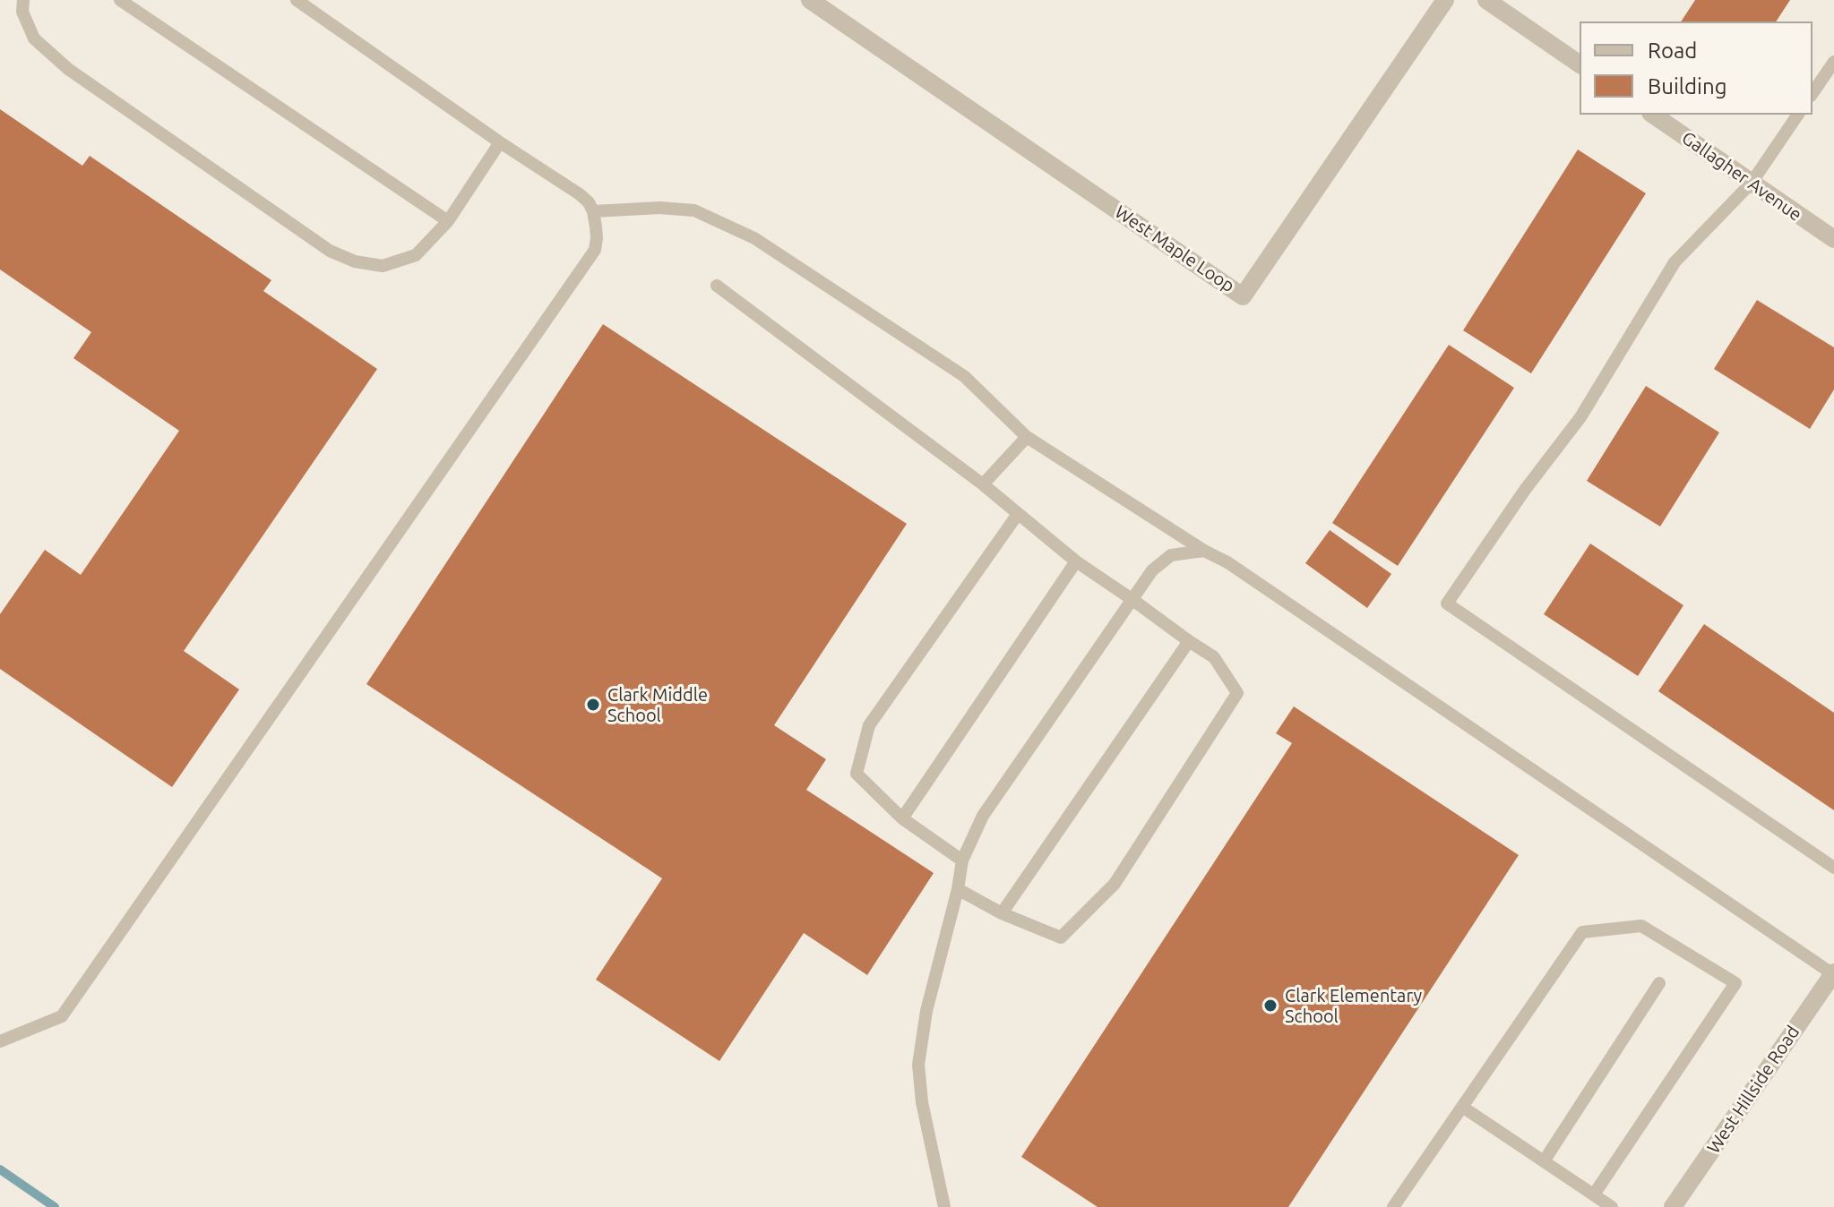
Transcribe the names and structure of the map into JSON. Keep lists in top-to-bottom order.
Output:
{
  "streets": {
    "street": ["Gallagher Avenue", "West Maple Loop", "West Hillside Road"]
  },
  "places": ["Clark Middle School", "Clark Elementary School"],
  "legend": ["Road", "Building"]
}
